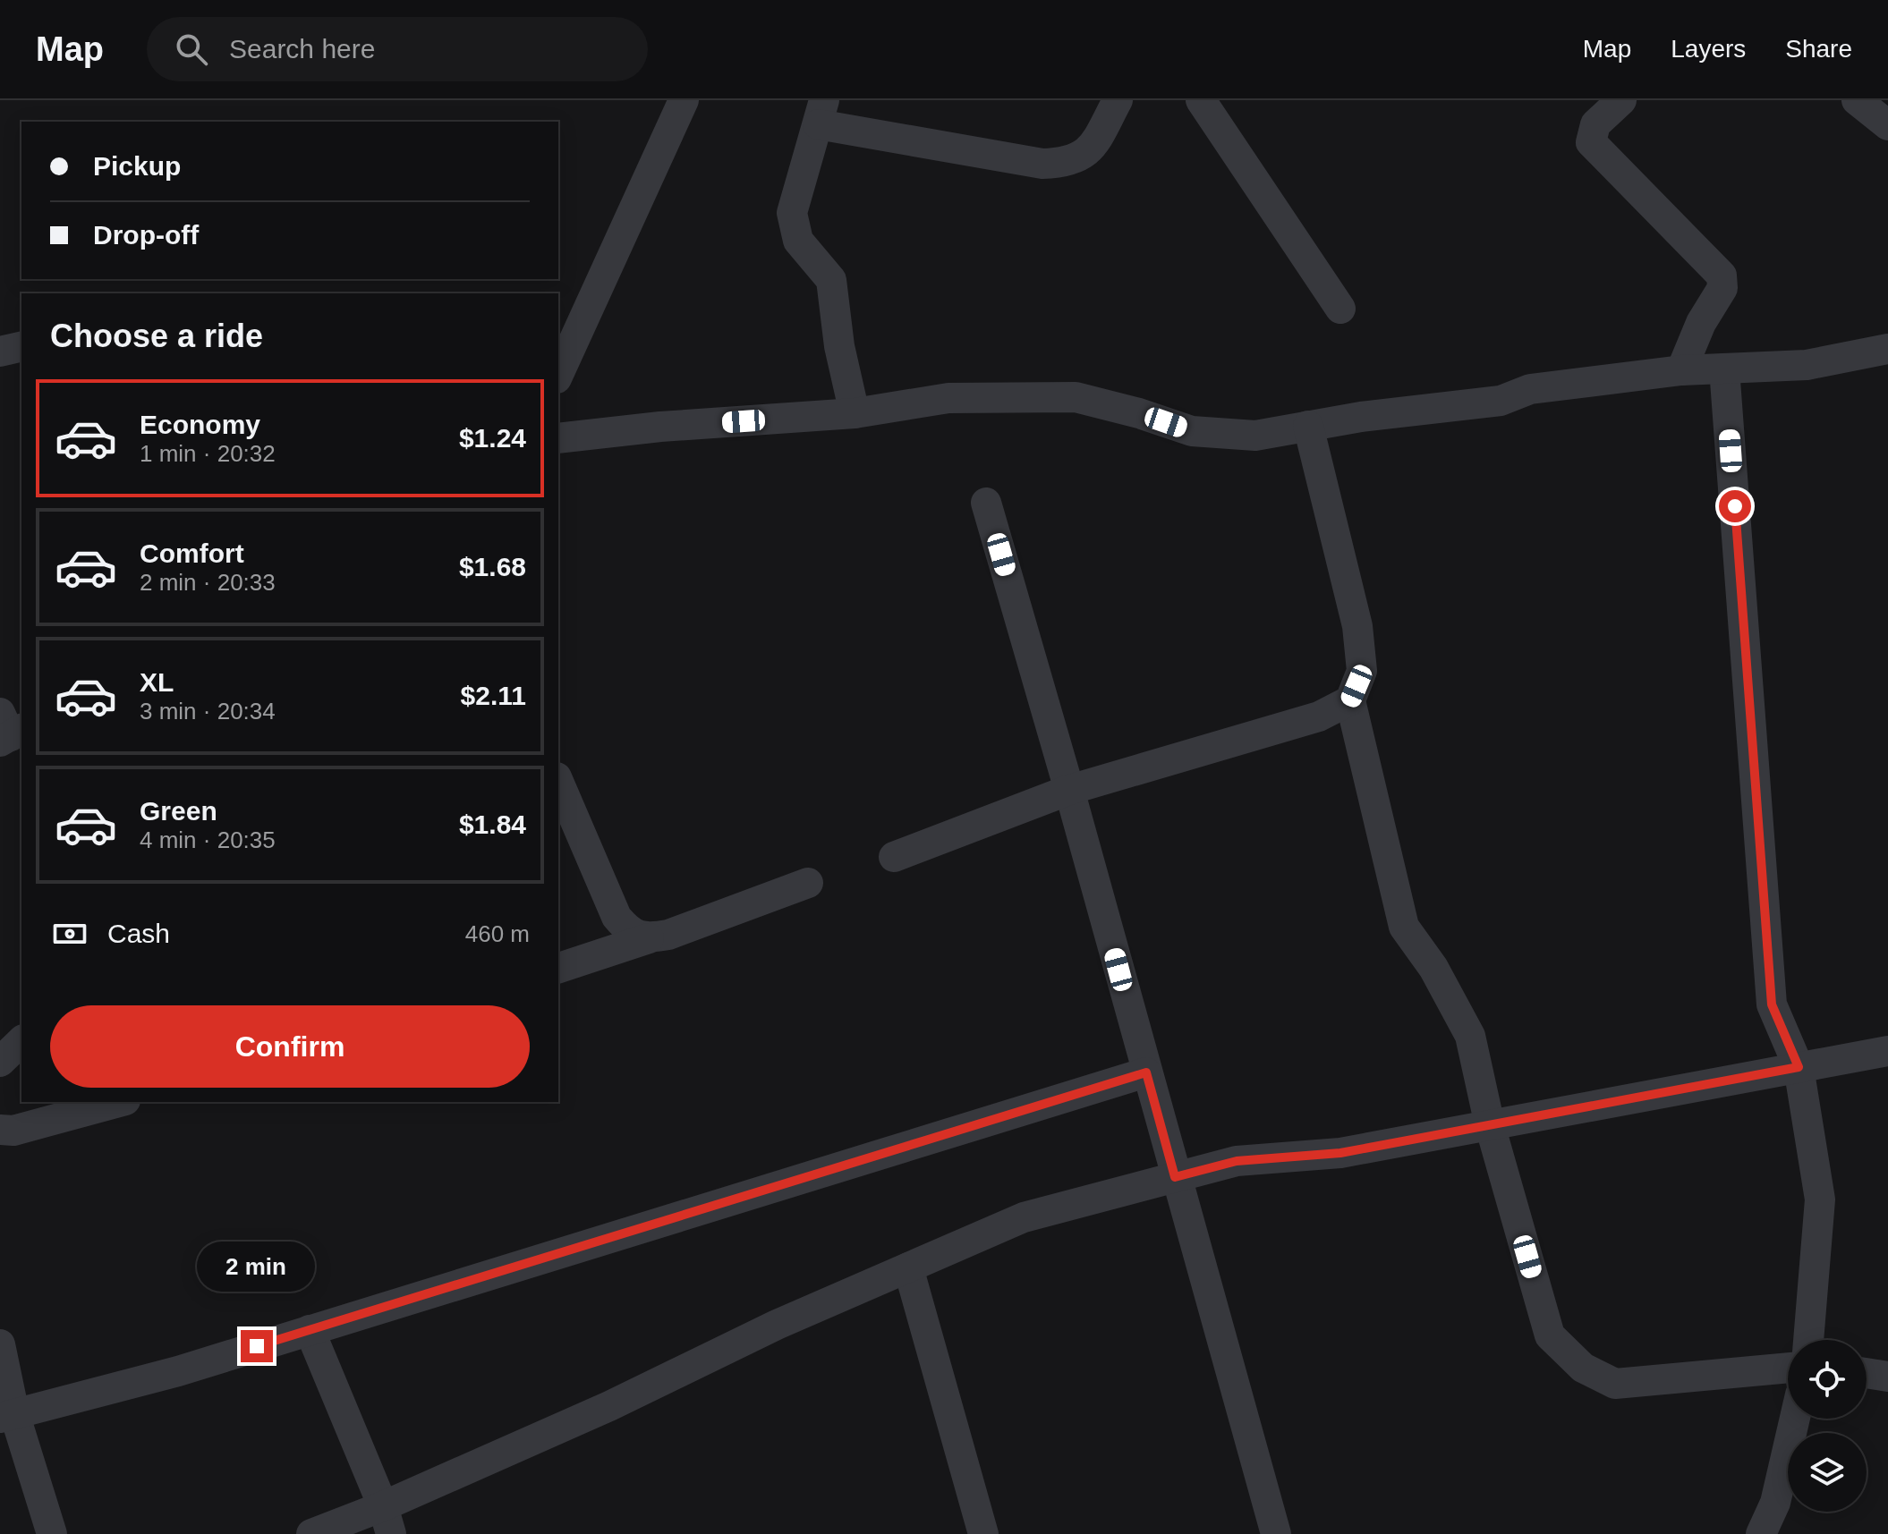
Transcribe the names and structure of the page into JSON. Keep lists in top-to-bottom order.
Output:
{
  "page": {
    "header": "Map",
    "search": "Search here",
    "nav": ["Map", "Layers", "Share"],
    "banner": ["Pickup", "Drop-off"],
    "heading": "Choose a ride",
    "list": [
      {
        "name": "Economy",
        "note": "1 min · 20:32",
        "value": "$1.24"
      },
      {
        "name": "Comfort",
        "note": "2 min · 20:33",
        "value": "$1.68"
      },
      {
        "name": "XL",
        "note": "3 min · 20:34",
        "value": "$2.11"
      },
      {
        "name": "Green",
        "note": "4 min · 20:35",
        "value": "$1.84"
      }
    ],
    "pay": ["Cash", "460 m"],
    "buttons": "Confirm",
    "bubble": "2 min"
  }
}
